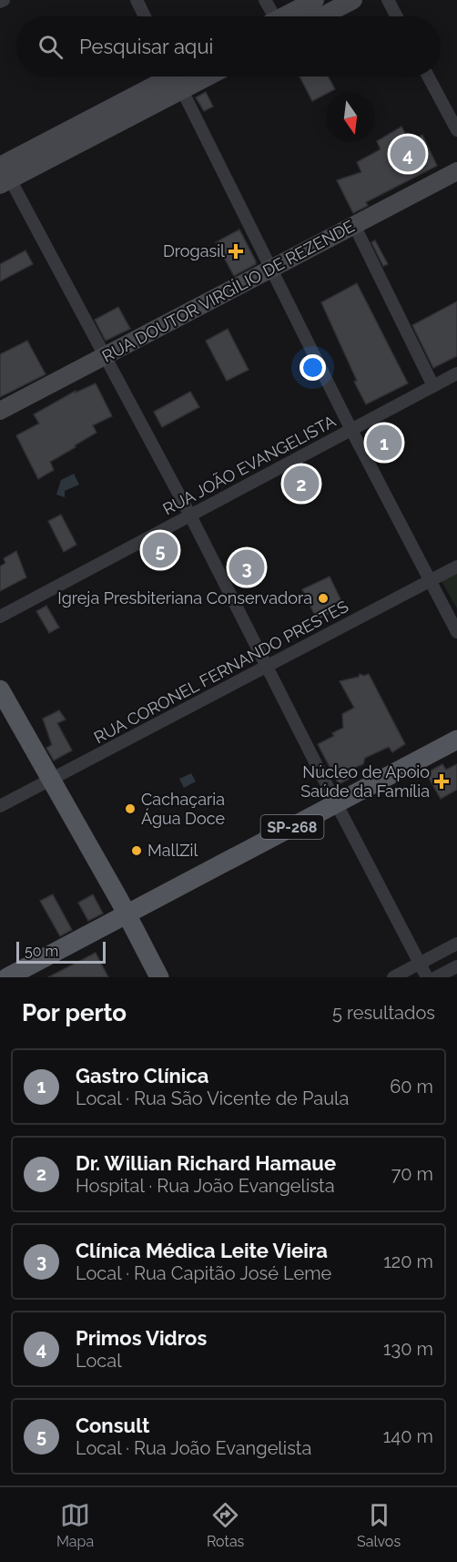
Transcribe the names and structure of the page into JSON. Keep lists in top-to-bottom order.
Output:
{
  "streets": {
    "main road": ["RUA DOUTOR VIRGÍLIO DE REZENDE", "SP-268"],
    "street": ["RUA JOÃO EVANGELISTA", "RUA CORONEL FERNANDO PRESTES"]
  },
  "places": {
    "health": ["Drogasil", "Núcleo de Apoio Saúde da Família"],
    "other": ["Igreja Presbiteriana Conservadora", "Cachaçaria Água Doce", "MallZil"]
  },
  "scale_bar": "50 m",
  "north": "bottom",
  "page": {
    "search": "Pesquisar aqui",
    "pins": [
      "4",
      "1",
      "2",
      "5",
      "3"
    ],
    "scale": "50 m",
    "heading": ["Por perto", "5 resultados"],
    "list": [
      {
        "mark": "1",
        "name": "Gastro Clínica",
        "note": "Local · Rua São Vicente de Paula",
        "value": "60 m"
      },
      {
        "mark": "2",
        "name": "Dr. Willian Richard Hamaue",
        "note": "Hospital · Rua João Evangelista",
        "value": "70 m"
      },
      {
        "mark": "3",
        "name": "Clínica Médica Leite Vieira",
        "note": "Local · Rua Capitão José Leme",
        "value": "120 m"
      },
      {
        "mark": "4",
        "name": "Primos Vidros",
        "note": "Local",
        "value": "130 m"
      },
      {
        "mark": "5",
        "name": "Consult",
        "note": "Local · Rua João Evangelista",
        "value": "140 m"
      }
    ],
    "nav": ["Mapa", "Rotas", "Salvos"]
  }
}
